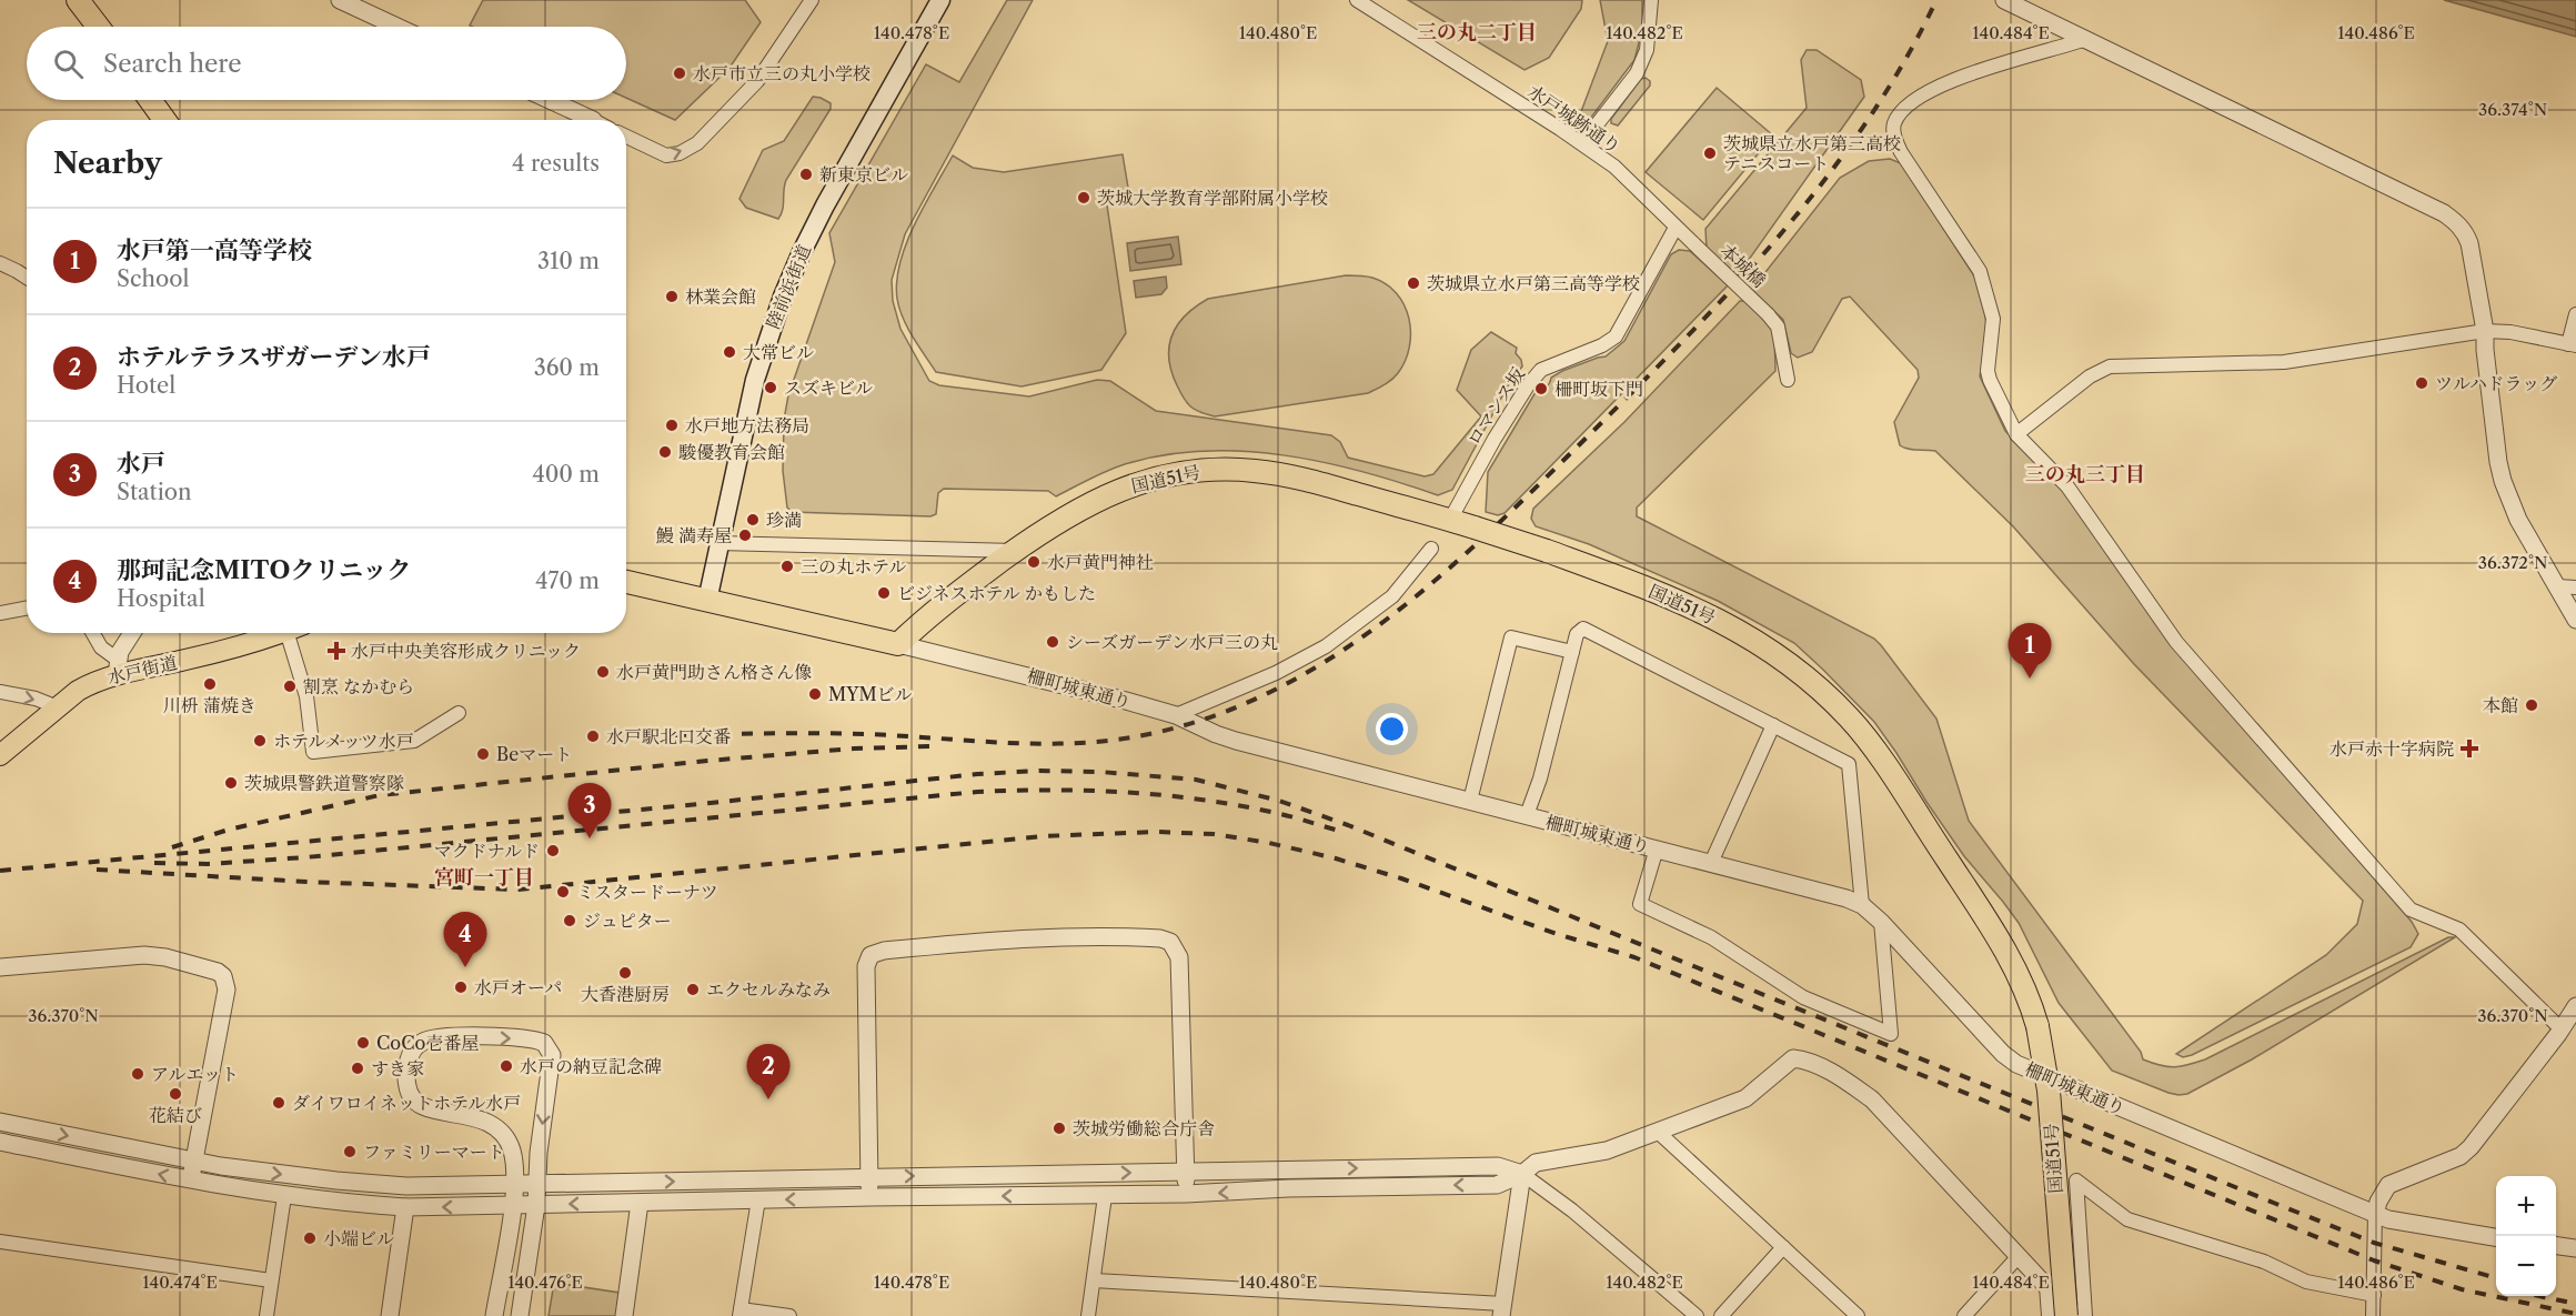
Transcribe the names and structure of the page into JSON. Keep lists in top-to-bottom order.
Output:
{
  "streets": {
    "highway": ["国道51号", "柵町城東通り"],
    "main road": ["陸前浜街道", "水戸街道"],
    "street": ["水戸城跡通り", "本城橋", "ロマンス坂"]
  },
  "crossings": [
    ["水戸城跡通り", "本城橋"],
    ["水戸城跡通り", "ロマンス坂"],
    ["陸前浜街道", "柵町城東通り"],
    ["ロマンス坂", "国道51号"],
    ["国道51号", "柵町城東通り"]
  ],
  "districts": ["三の丸二丁目", "三の丸三丁目", "宮町一丁目"],
  "places": {
    "other": [
      "水戸市立三の丸小学校",
      "茨城県立水戸第三高校 テニスコート",
      "新東京ビル",
      "茨城大学教育学部附属小学校",
      "茨城県立水戸第三高等学校",
      "林業会館",
      "大常ビル",
      "ツルハドラッグ",
      "スズキビル",
      "柵町坂下門",
      "水戸地方法務局",
      "駿優教育会館",
      "珍満",
      "鰻 満寿屋",
      "水戸黄門神社",
      "三の丸ホテル",
      "ビジネスホテル かもした",
      "シーズガーデン水戸三の丸",
      "水戸黄門助さん格さん像",
      "川枡 蒲焼き",
      "割烹 なかむら",
      "MYMビル",
      "本館",
      "水戸駅北口交番",
      "ホテルメッツ水戸",
      "Beマート",
      "茨城県警鉄道警察隊",
      "マクドナルド",
      "ミスタードーナツ",
      "ジュピター",
      "大香港厨房",
      "水戸オーパ",
      "エクセルみなみ",
      "CoCo壱番屋",
      "水戸の納豆記念碑",
      "すき家",
      "アルエット",
      "花結び",
      "ダイワロイネットホテル水戸",
      "茨城労働総合庁舎",
      "ファミリーマート",
      "小端ビル"
    ],
    "health": ["水戸中央美容形成クリニック", "水戸赤十字病院"]
  },
  "page": {
    "search": "Search here",
    "heading": ["Nearby", "4 results"],
    "list": [
      {
        "mark": "1",
        "name": "水戸第一高等学校",
        "note": "School",
        "value": "310 m"
      },
      {
        "mark": "2",
        "name": "ホテルテラスザガーデン水戸",
        "note": "Hotel",
        "value": "360 m"
      },
      {
        "mark": "3",
        "name": "水戸",
        "note": "Station",
        "value": "400 m"
      },
      {
        "mark": "4",
        "name": "那珂記念MITOクリニック",
        "note": "Hospital",
        "value": "470 m"
      }
    ],
    "pins": [
      "1",
      "3",
      "4",
      "2"
    ],
    "map_buttons": ["+", "−"]
  },
  "coordinates": [
    "140.478°E",
    "140.480°E",
    "140.482°E",
    "140.484°E",
    "140.486°E",
    "36.374°N",
    "36.372°N",
    "36.370°N",
    "140.474°E",
    "140.476°E"
  ]
}
